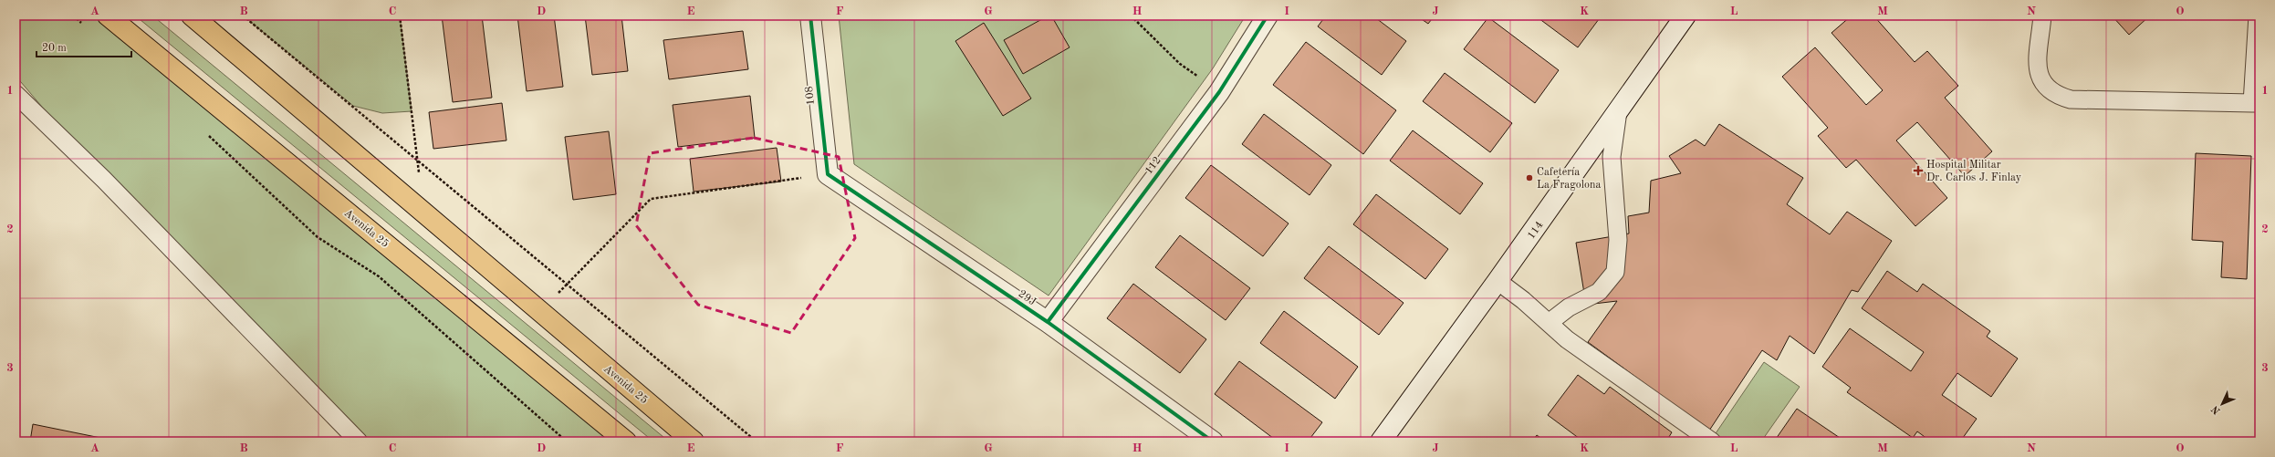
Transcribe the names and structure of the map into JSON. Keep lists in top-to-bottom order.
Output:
{
  "streets": {
    "main road": ["Avenida 25"],
    "street": [
      "108",
      "112",
      "114",
      "29J"
    ]
  },
  "crossings": [
    ["108", "29J"],
    ["112", "29J"]
  ],
  "places": {
    "health": ["Hospital Militar Dr. Carlos J. Finlay"],
    "other": ["Cafetería La Fragolona"]
  },
  "scale_bar": "20 m",
  "north": "bottom left",
  "grid": {
    "columns": [
      "A",
      "B",
      "C",
      "D",
      "E",
      "F",
      "G",
      "H",
      "I",
      "J",
      "K",
      "L",
      "M",
      "N",
      "O"
    ],
    "rows": ["1", "2", "3"]
  }
}
